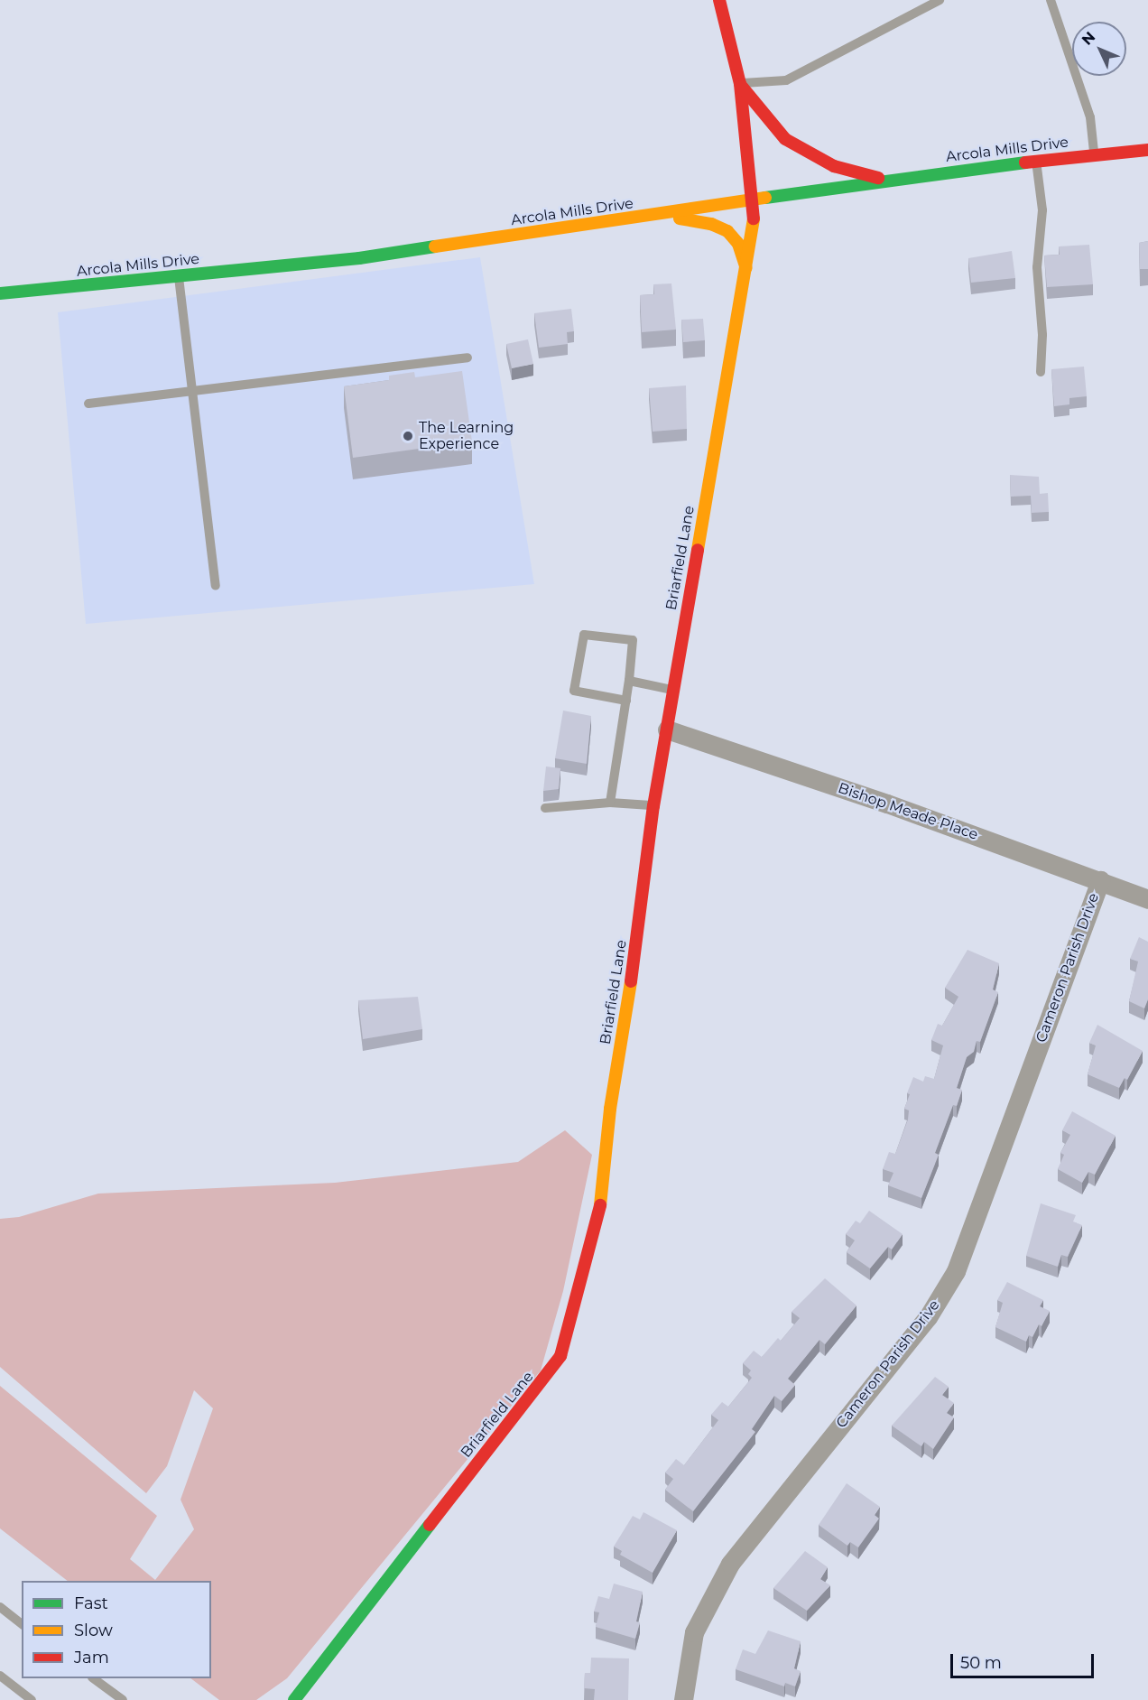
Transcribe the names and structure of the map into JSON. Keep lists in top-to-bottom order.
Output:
{
  "streets": {
    "street": [
      "Arcola Mills Drive",
      "Briarfield Lane",
      "Bishop Meade Place",
      "Cameron Parish Drive"
    ]
  },
  "crossings": [
    ["Arcola Mills Drive", "Briarfield Lane"],
    ["Briarfield Lane", "Bishop Meade Place"],
    ["Bishop Meade Place", "Cameron Parish Drive"]
  ],
  "places": ["The Learning Experience"],
  "legend": ["Fast", "Slow", "Jam"],
  "scale_bar": "50 m",
  "north": "top left"
}
